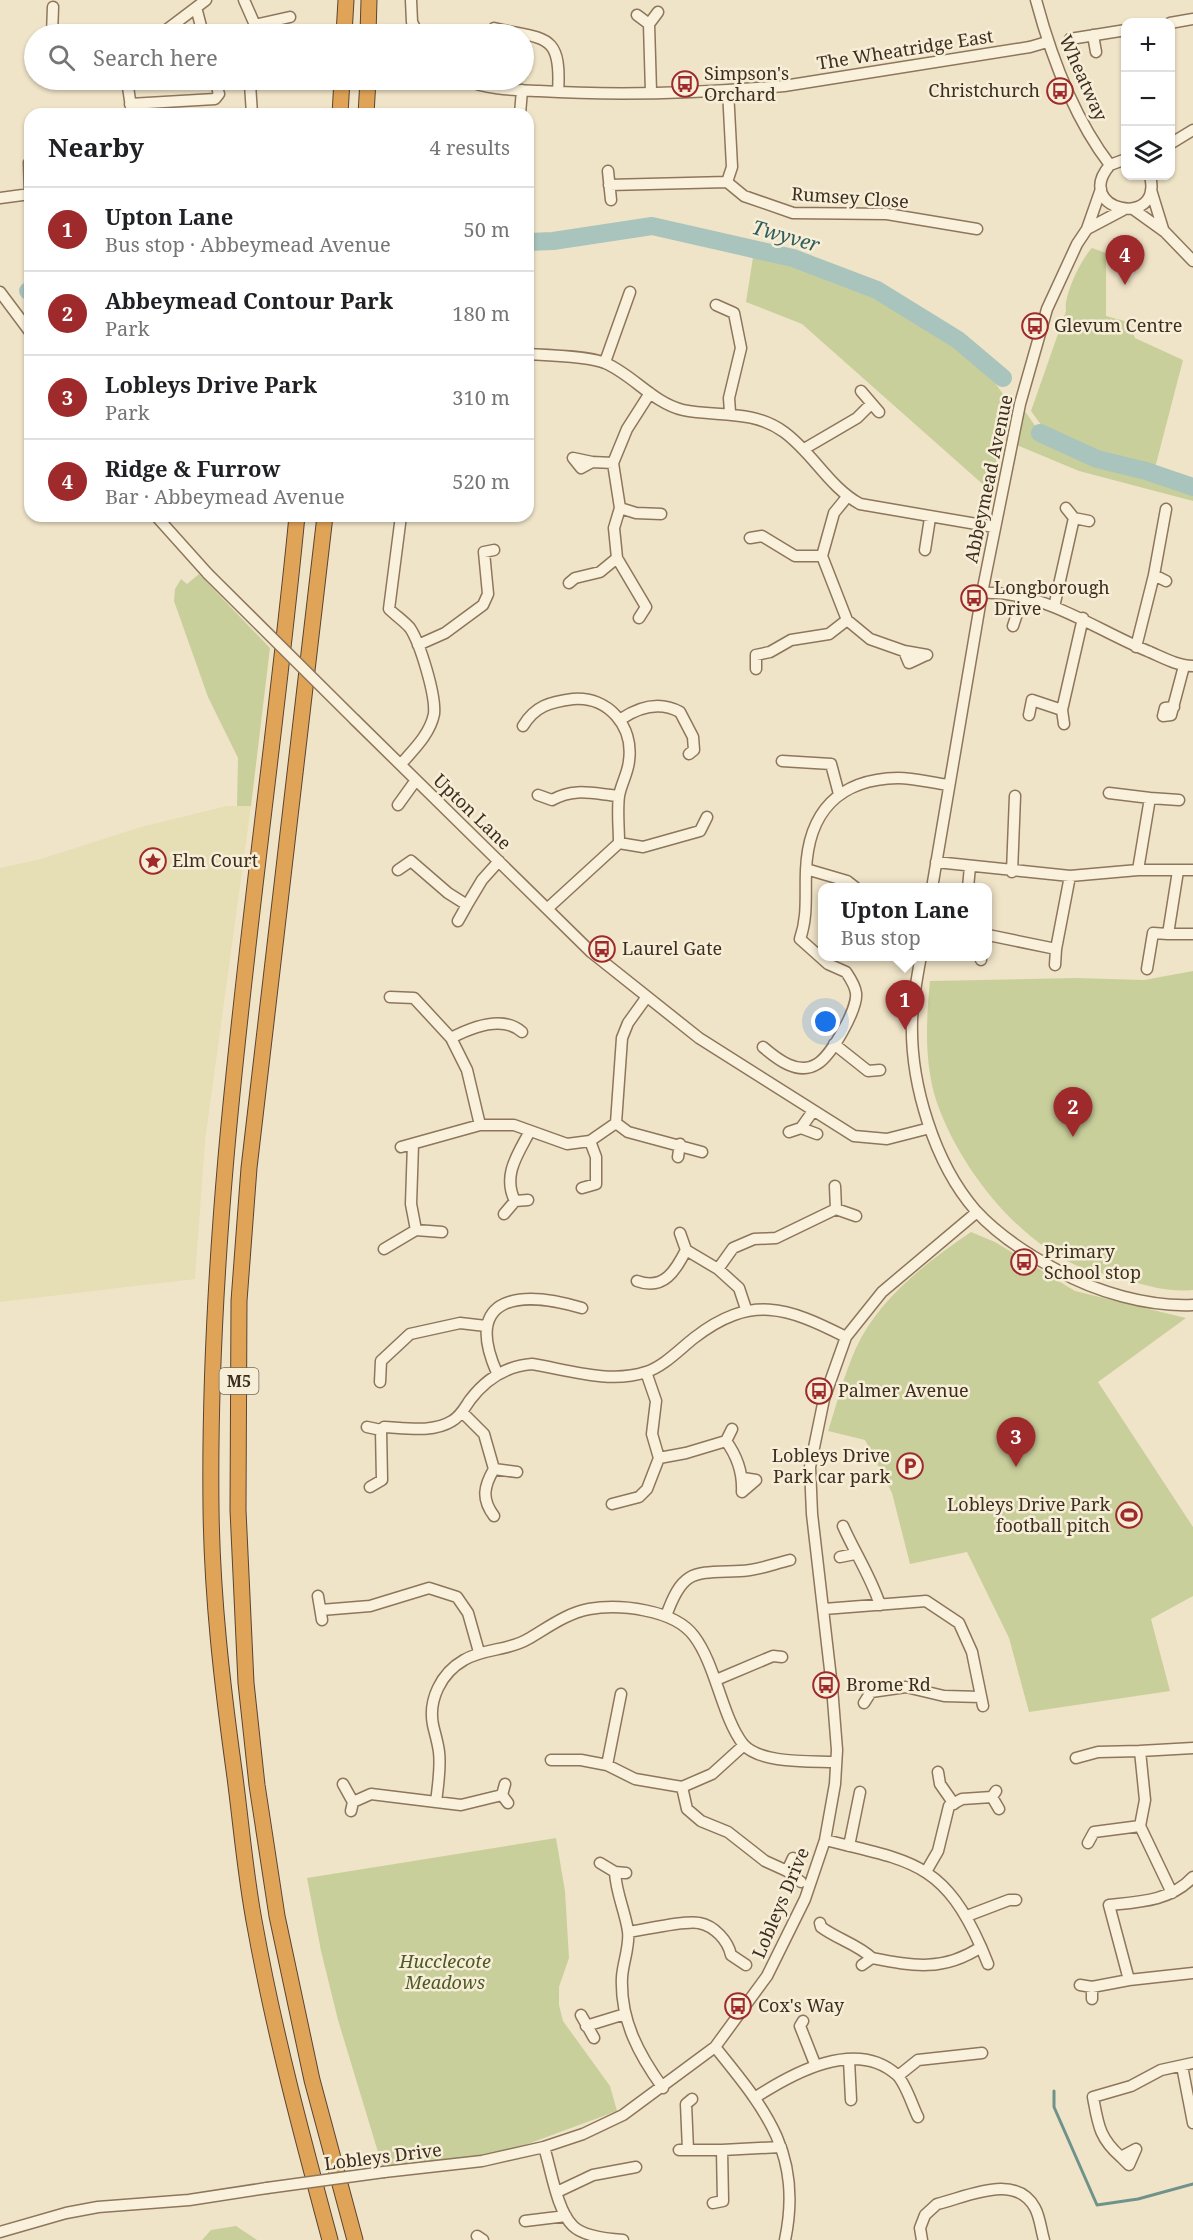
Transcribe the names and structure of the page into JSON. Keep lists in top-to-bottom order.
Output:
{
  "streets": {
    "highway": ["M5"],
    "street": [
      "The Wheatridge East",
      "Wheatway",
      "Rumsey Close",
      "Abbeymead Avenue",
      "Upton Lane",
      "Lobleys Drive"
    ]
  },
  "crossings": [
    ["The Wheatridge East", "Wheatway"],
    ["Wheatway", "Abbeymead Avenue"]
  ],
  "water": ["Twyver"],
  "parks": ["Hucclecote Meadows"],
  "places": {
    "bus stop": [
      "Simpson's Orchard",
      "Christchurch",
      "Glevum Centre",
      "Longborough Drive",
      "Laurel Gate",
      "Primary School stop",
      "Palmer Avenue",
      "Brome Rd",
      "Cox's Way"
    ],
    "place": ["Elm Court"],
    "parking": ["Lobleys Drive Park car park"],
    "sports": ["Lobleys Drive Park football pitch"]
  },
  "page": {
    "map_buttons": ["+", "−"],
    "search": "Search here",
    "heading": ["Nearby", "4 results"],
    "list": [
      {
        "mark": "1",
        "name": "Upton Lane",
        "note": "Bus stop · Abbeymead Avenue",
        "value": "50 m"
      },
      {
        "mark": "2",
        "name": "Abbeymead Contour Park",
        "note": "Park",
        "value": "180 m"
      },
      {
        "mark": "3",
        "name": "Lobleys Drive Park",
        "note": "Park",
        "value": "310 m"
      },
      {
        "mark": "4",
        "name": "Ridge & Furrow",
        "note": "Bar · Abbeymead Avenue",
        "value": "520 m"
      }
    ],
    "pins": [
      "4",
      "1",
      "2",
      "3"
    ],
    "popup": ["Upton Lane", "Bus stop"]
  }
}
